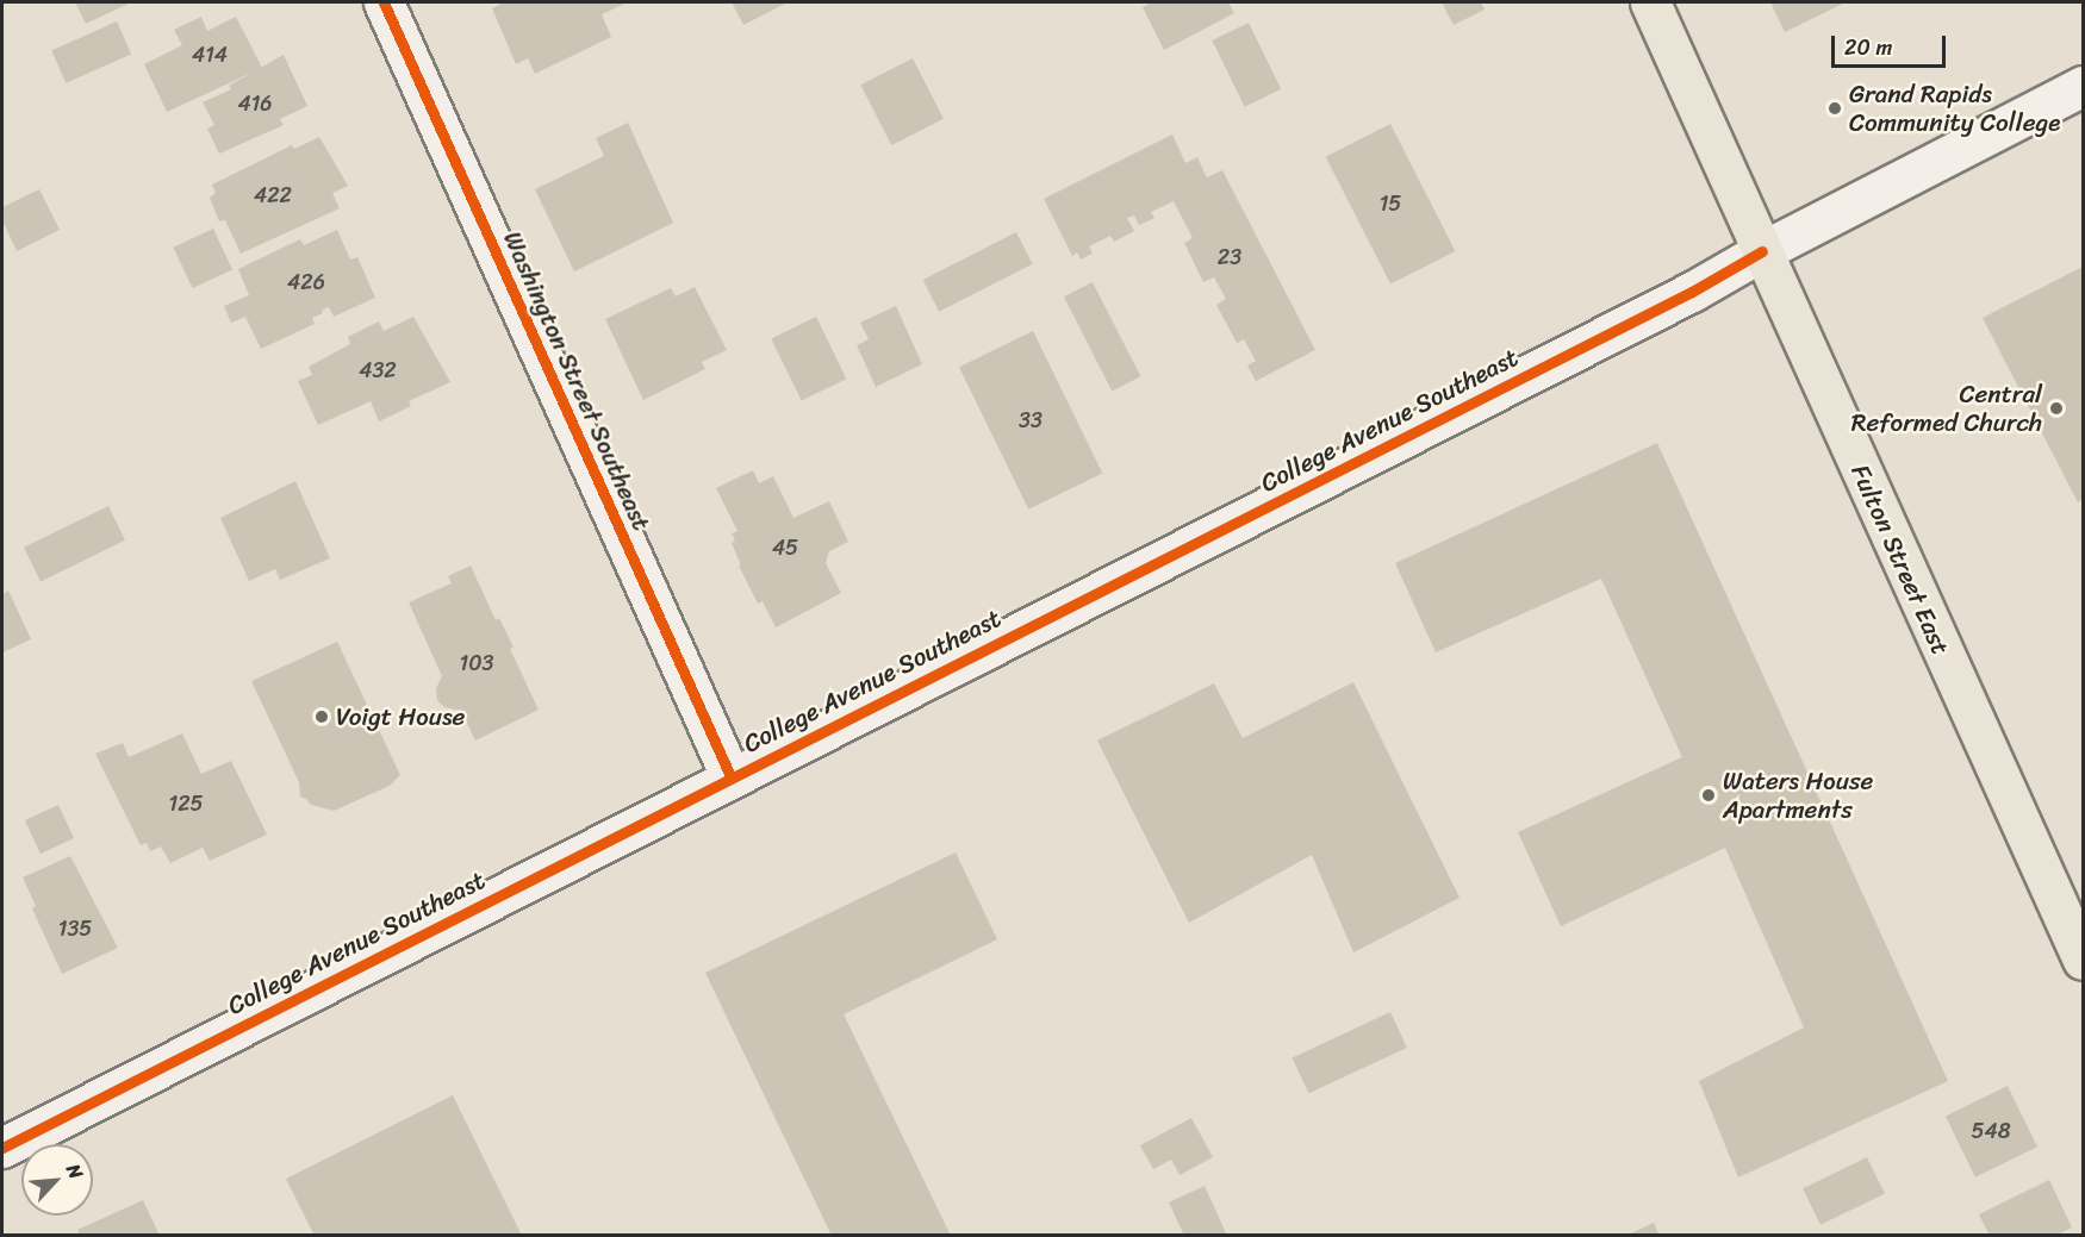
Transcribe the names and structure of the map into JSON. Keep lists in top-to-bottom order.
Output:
{
  "streets": {
    "main road": ["Fulton Street East"],
    "street": ["Washington Street Southeast", "College Avenue Southeast"]
  },
  "crossings": [
    ["Washington Street Southeast", "College Avenue Southeast"],
    ["College Avenue Southeast", "Fulton Street East"]
  ],
  "places": [
    "Grand Rapids Community College",
    "Central Reformed Church",
    "Voigt House",
    "Waters House Apartments"
  ],
  "house_numbers": [
    "414",
    "416",
    "422",
    "15",
    "23",
    "426",
    "432",
    "33",
    "45",
    "103",
    "125",
    "135",
    "548"
  ],
  "scale_bar": "20 m",
  "north": "top right"
}
